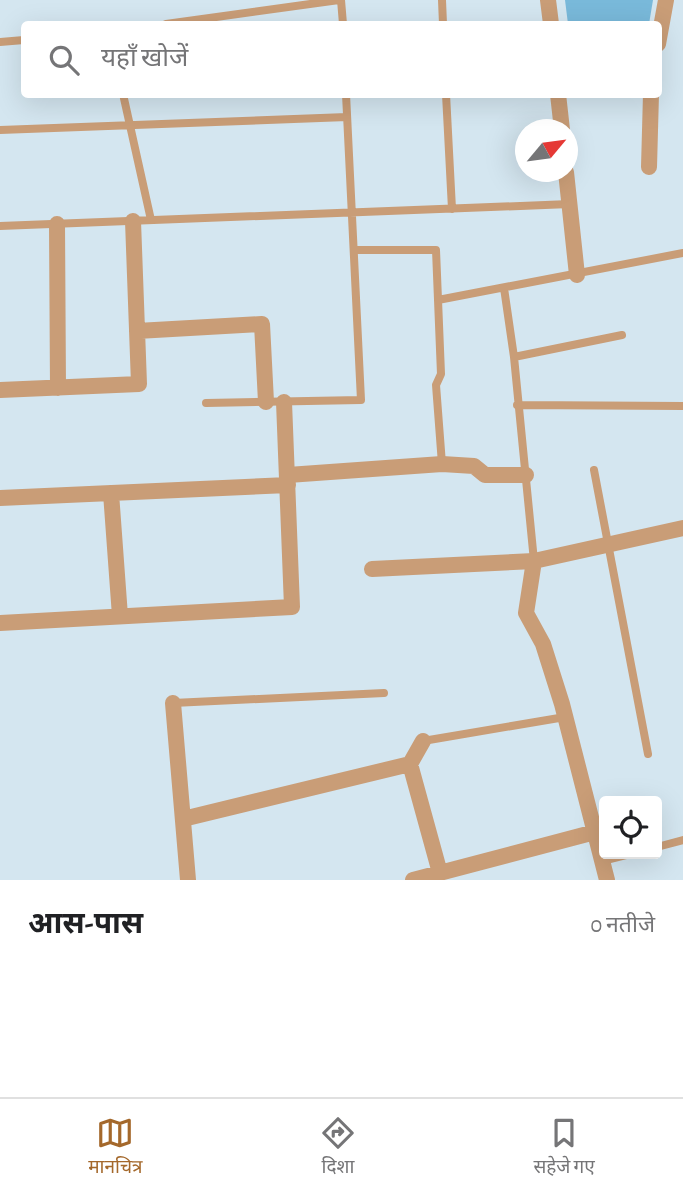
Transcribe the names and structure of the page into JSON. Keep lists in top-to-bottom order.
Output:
{
  "north": "top right",
  "page": {
    "search": "यहाँ खोजें",
    "heading": ["आस-पास", "0 नतीजे"],
    "nav": ["मानचित्र", "दिशा", "सहेजे गए"]
  }
}
